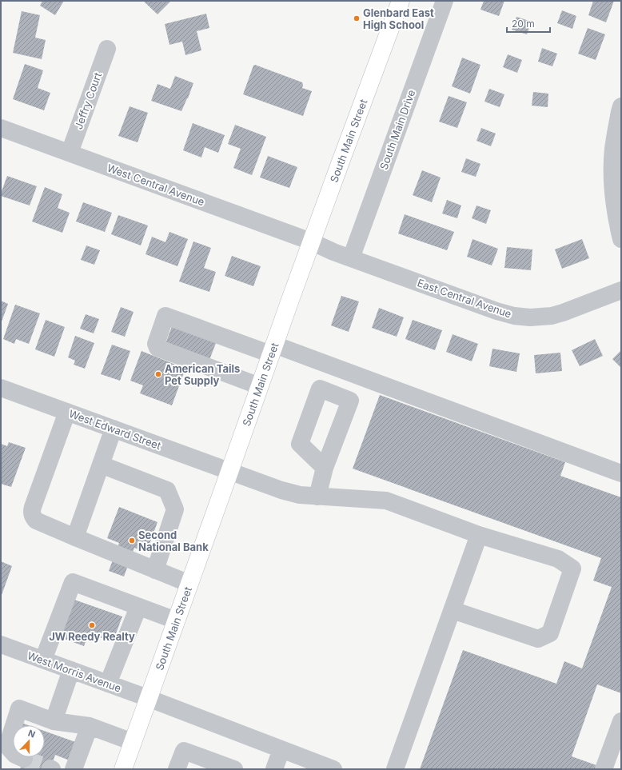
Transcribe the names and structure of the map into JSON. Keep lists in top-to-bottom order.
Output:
{
  "streets": {
    "main road": ["South Main Street"],
    "street": [
      "Jeffry Court",
      "South Main Drive",
      "West Central Avenue",
      "East Central Avenue",
      "West Edward Street",
      "West Morris Avenue"
    ]
  },
  "crossings": [
    ["Jeffry Court", "West Central Avenue"],
    ["South Main Drive", "East Central Avenue"],
    ["South Main Street", "West Central Avenue"],
    ["South Main Street", "East Central Avenue"],
    ["South Main Street", "West Edward Street"],
    ["South Main Street", "West Morris Avenue"],
    ["West Central Avenue", "East Central Avenue"]
  ],
  "places": [
    "Glenbard East High School",
    "American Tails Pet Supply",
    "Second National Bank",
    "JW Reedy Realty"
  ],
  "scale_bar": "20 m",
  "north": "top"
}
